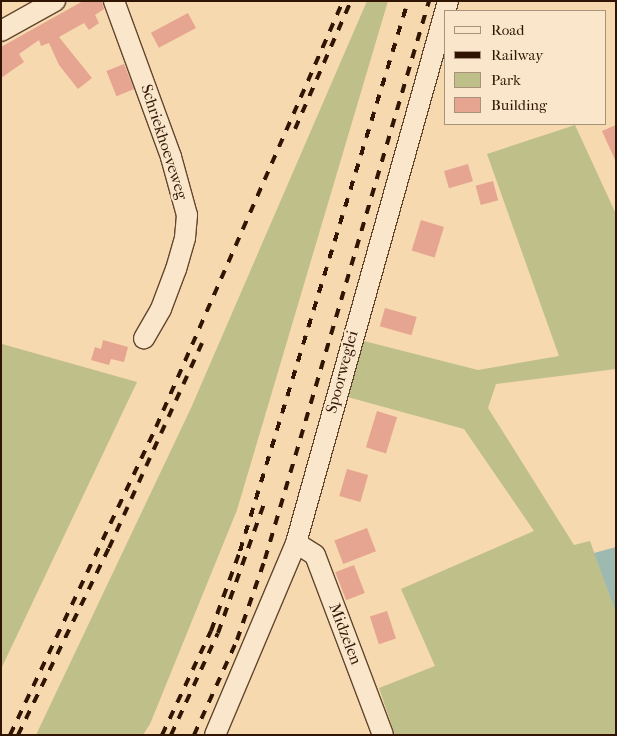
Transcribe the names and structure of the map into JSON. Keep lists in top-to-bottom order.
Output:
{
  "streets": {
    "street": ["Schriekhoeveweg", "Spoorweglei", "Midzelen"]
  },
  "crossings": [
    ["Spoorweglei", "Midzelen"]
  ],
  "legend": [
    "Road",
    "Railway",
    "Park",
    "Building"
  ]
}
